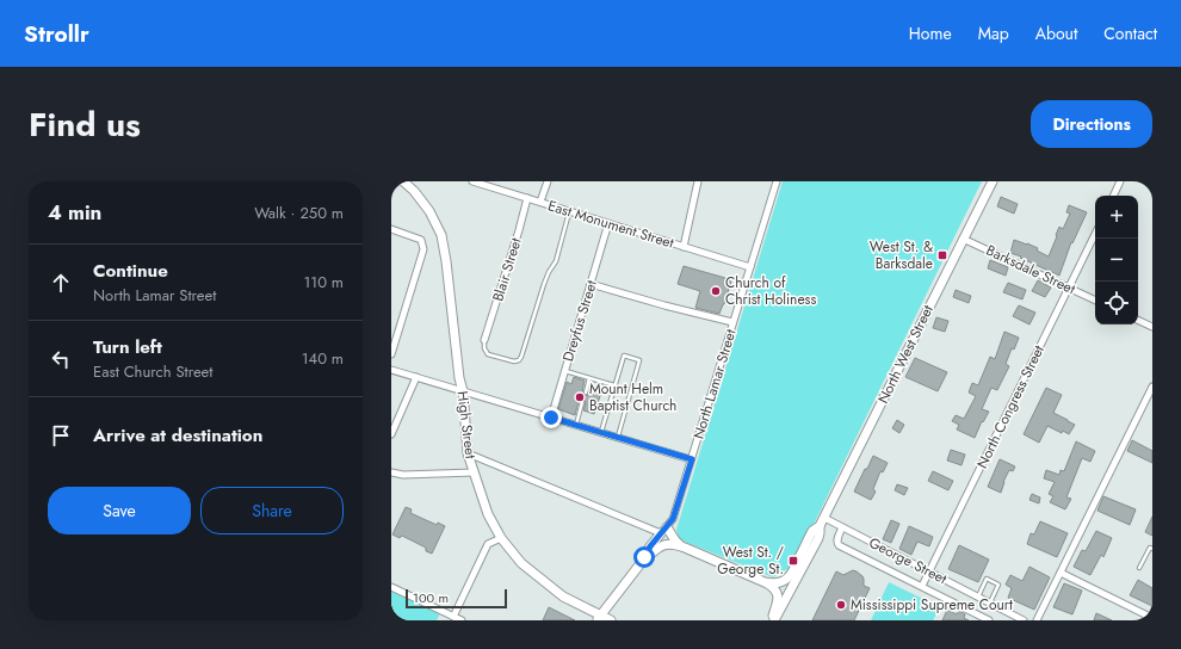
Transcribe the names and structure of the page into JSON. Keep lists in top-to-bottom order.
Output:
{
  "streets": {
    "street": [
      "East Monument Street",
      "Blair Street",
      "Barksdale Street",
      "Dreyfus Street",
      "North West Street",
      "North Lamar Street",
      "North Congress Street",
      "High Street",
      "George Street"
    ]
  },
  "crossings": [
    ["East Monument Street", "Blair Street"],
    ["East Monument Street", "Dreyfus Street"],
    ["East Monument Street", "North Lamar Street"],
    ["Barksdale Street", "North West Street"],
    ["Barksdale Street", "North Congress Street"],
    ["North West Street", "George Street"],
    ["North Lamar Street", "High Street"],
    ["North Congress Street", "George Street"]
  ],
  "places": {
    "transit": ["West St. & Barksdale", "West St. / George St."],
    "other": ["Church of Christ Holiness", "Mount Helm Baptist Church", "Mississippi Supreme Court"]
  },
  "scale_bar": "100 m",
  "page": {
    "header": "Strollr",
    "nav": [
      "Home",
      "Map",
      "About",
      "Contact"
    ],
    "title": "Find us",
    "buttons": [
      "Directions",
      ["Save", "Share"]
    ],
    "heading": ["4 min", "Walk · 250 m"],
    "map_buttons": ["+", "−"],
    "list": [
      ["Continue", "North Lamar Street", "110 m"],
      ["Turn left", "East Church Street", "140 m"],
      "Arrive at destination"
    ],
    "scale": "100 m"
  }
}
